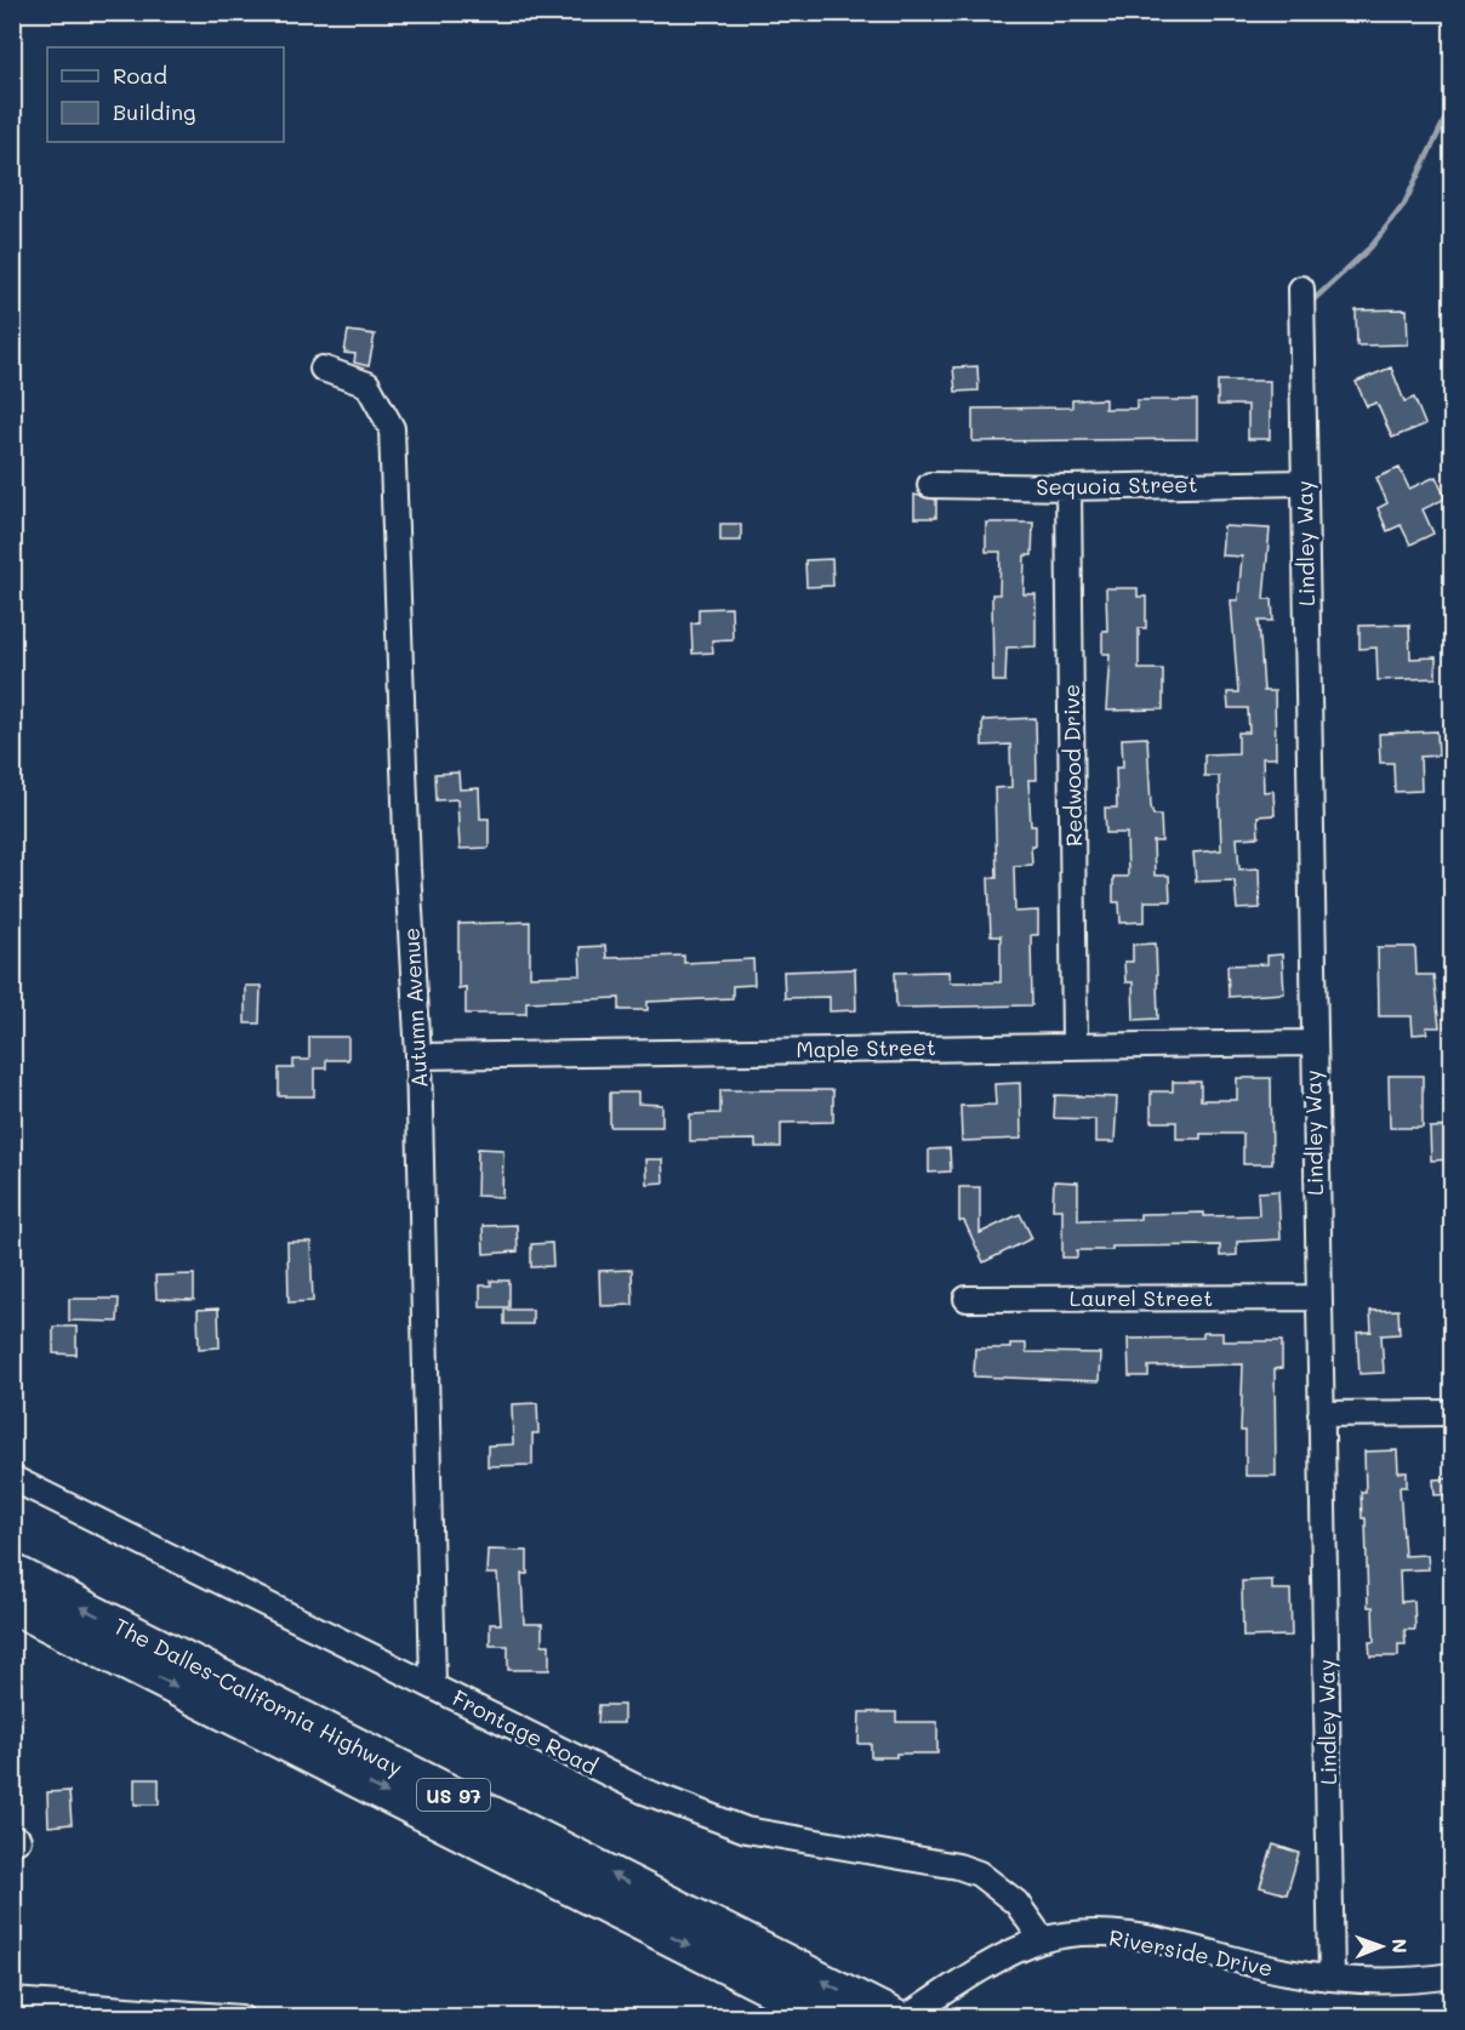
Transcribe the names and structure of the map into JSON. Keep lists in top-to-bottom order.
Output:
{
  "streets": {
    "highway": ["The Dalles-California Highway", "US 97"],
    "street": [
      "Sequoia Street",
      "Lindley Way",
      "Redwood Drive",
      "Autumn Avenue",
      "Maple Street",
      "Laurel Street",
      "Frontage Road",
      "Riverside Drive"
    ]
  },
  "crossings": [
    ["Sequoia Street", "Lindley Way"],
    ["Sequoia Street", "Redwood Drive"],
    ["Lindley Way", "Maple Street"],
    ["Lindley Way", "Laurel Street"],
    ["Lindley Way", "Riverside Drive"],
    ["Redwood Drive", "Maple Street"],
    ["Autumn Avenue", "Maple Street"],
    ["Autumn Avenue", "Frontage Road"],
    ["Frontage Road", "Riverside Drive"]
  ],
  "legend": ["Road", "Building"],
  "north": "right"
}
